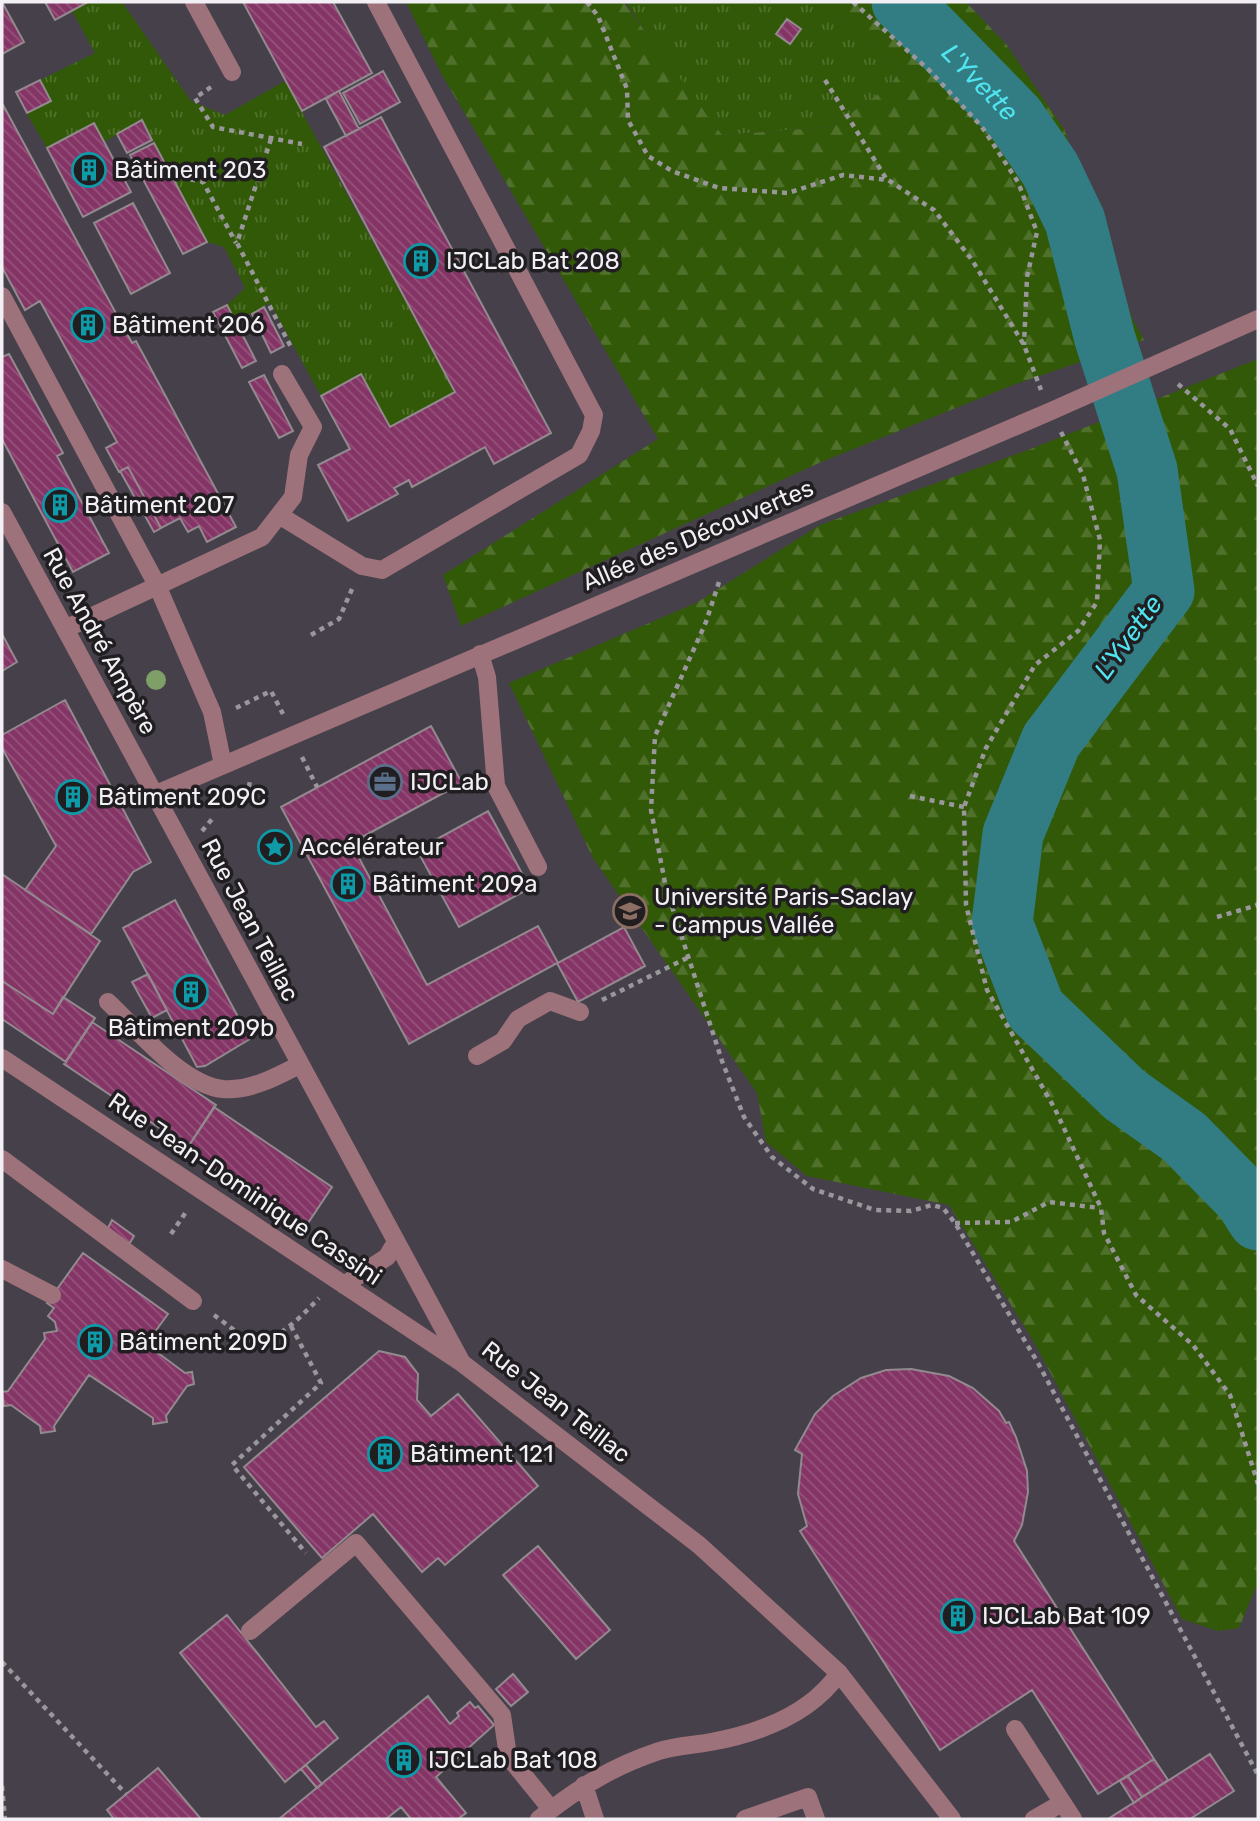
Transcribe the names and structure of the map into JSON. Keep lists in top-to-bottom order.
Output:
{
  "streets": {
    "street": [
      "Allée des Découvertes",
      "Rue André Ampère",
      "Rue Jean Teillac",
      "Rue Jean-Dominique Cassini"
    ]
  },
  "crossings": [
    ["Allée des Découvertes", "Rue André Ampère"],
    ["Allée des Découvertes", "Rue Jean Teillac"],
    ["Rue André Ampère", "Rue Jean Teillac"],
    ["Rue Jean Teillac", "Rue Jean-Dominique Cassini"]
  ],
  "water": ["L'Yvette"],
  "places": {
    "building": [
      "Bâtiment 203",
      "IJCLab Bat 208",
      "Bâtiment 206",
      "Bâtiment 207",
      "Bâtiment 209C",
      "Bâtiment 209a",
      "Bâtiment 209b",
      "Bâtiment 209D",
      "Bâtiment 121",
      "IJCLab Bat 109",
      "IJCLab Bat 108"
    ],
    "office": ["IJCLab"],
    "place": ["Accélérateur"],
    "school or university": ["Université Paris-Saclay - Campus Vallée"]
  }
}
